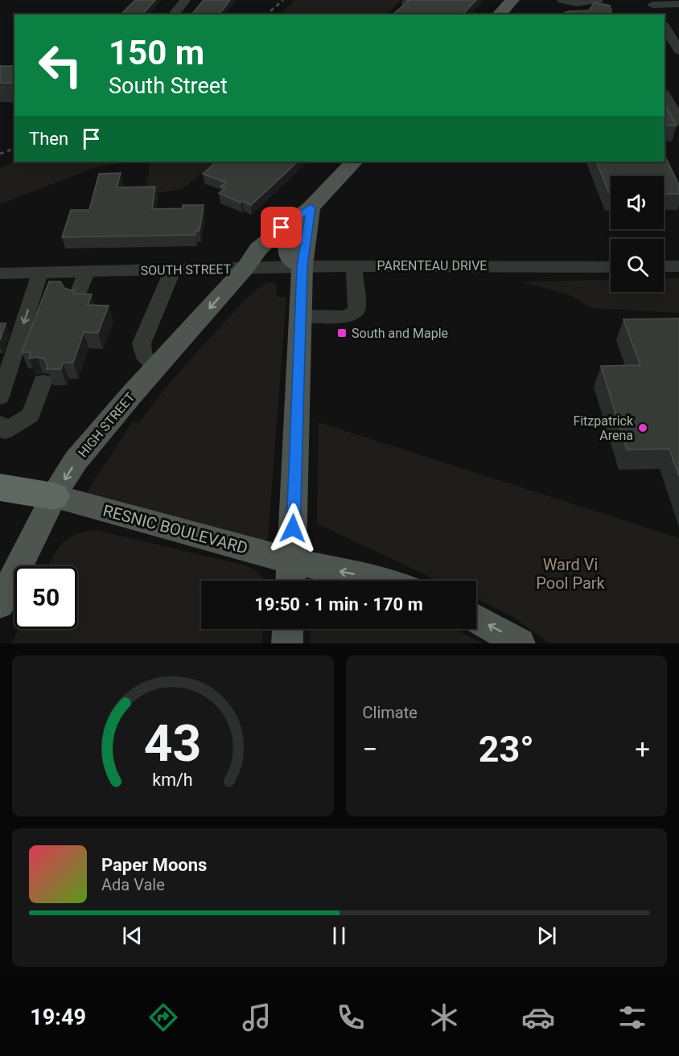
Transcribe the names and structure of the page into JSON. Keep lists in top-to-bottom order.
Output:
{
  "streets": {
    "main road": ["SOUTH STREET", "HIGH STREET", "RESNIC BOULEVARD"],
    "street": ["PARENTEAU DRIVE"]
  },
  "crossings": [
    ["PARENTEAU DRIVE", "SOUTH STREET"],
    ["PARENTEAU DRIVE", "HIGH STREET"],
    ["SOUTH STREET", "HIGH STREET"],
    ["HIGH STREET", "RESNIC BOULEVARD"]
  ],
  "one_way": ["HIGH STREET"],
  "parks": ["Ward Vi Pool Park"],
  "places": {
    "transit": ["South and Maple"],
    "other": ["Fitzpatrick Arena"]
  },
  "page": {
    "turn": ["150 m", "South Street"],
    "then": "Then",
    "limit": "50",
    "trip": "19:50 · 1 min · 170 m",
    "tile": "Climate",
    "heat": ["−", "23°", "+"],
    "song": ["Paper Moons", "Ada Vale"],
    "tabs": "19:49",
    "gauge": ["43", "km/h"]
  }
}
